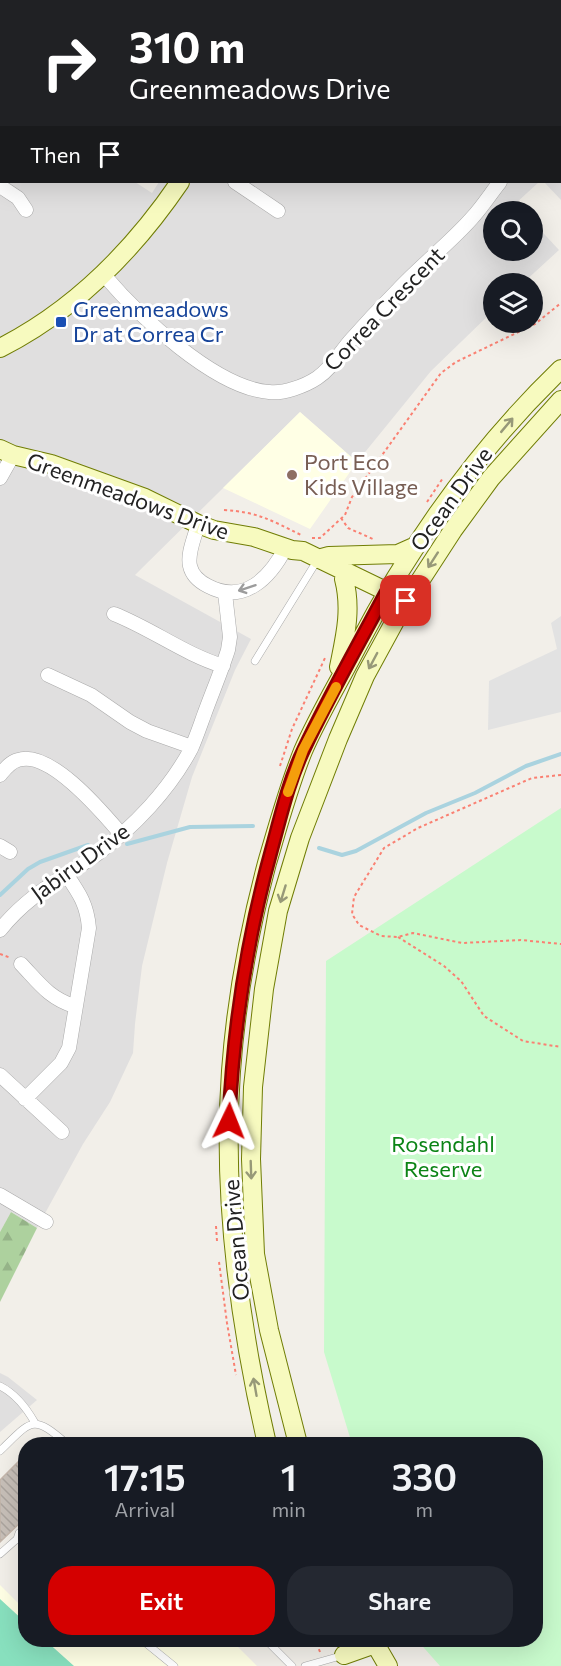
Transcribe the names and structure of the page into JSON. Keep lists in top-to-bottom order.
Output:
{
  "streets": {
    "main road": ["Greenmeadows Drive", "Ocean Drive"],
    "street": ["Correa Crescent", "Jabiru Drive"]
  },
  "crossings": [
    ["Greenmeadows Drive", "Ocean Drive"]
  ],
  "parks": ["Rosendahl Reserve"],
  "places": {
    "transit": ["Greenmeadows Dr at Correa Cr"],
    "other": ["Port Eco Kids Village"]
  },
  "page": {
    "turn": ["310 m", "Greenmeadows Drive"],
    "then": "Then",
    "eta": [
      "17:15",
      "Arrival",
      "1",
      "min",
      "330",
      "m"
    ],
    "buttons": ["Exit", "Share"]
  }
}
